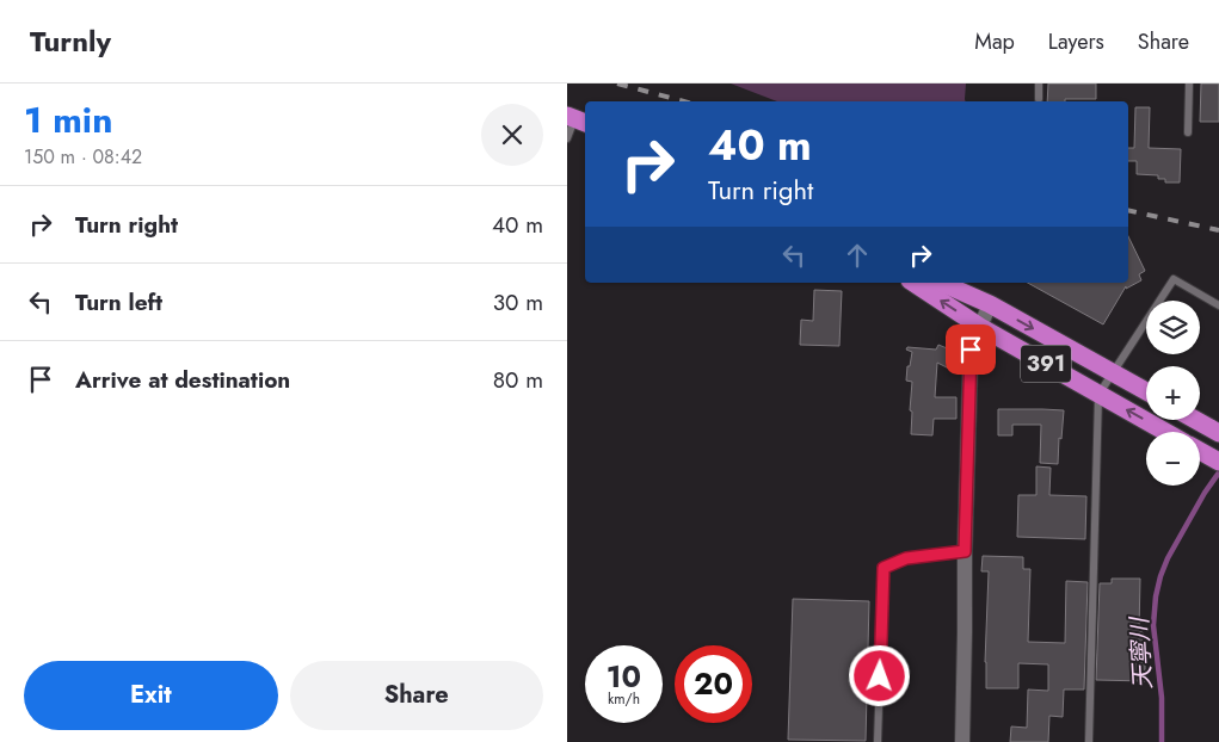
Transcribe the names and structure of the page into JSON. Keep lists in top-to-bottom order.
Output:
{
  "streets": {
    "highway": ["391"]
  },
  "water": ["天寧川"],
  "page": {
    "header": "Turnly",
    "nav": ["Map", "Layers", "Share"],
    "heading": ["1 min", "150 m · 08:42"],
    "turn": ["40 m", "Turn right"],
    "list": [
      {
        "name": "Turn right",
        "value": "40 m"
      },
      {
        "name": "Turn left",
        "value": "30 m"
      },
      {
        "name": "Arrive at destination",
        "value": "80 m"
      }
    ],
    "map_buttons": ["+", "−"],
    "speed": "10 km/h",
    "limit": "20",
    "buttons": ["Exit", "Share"]
  }
}
